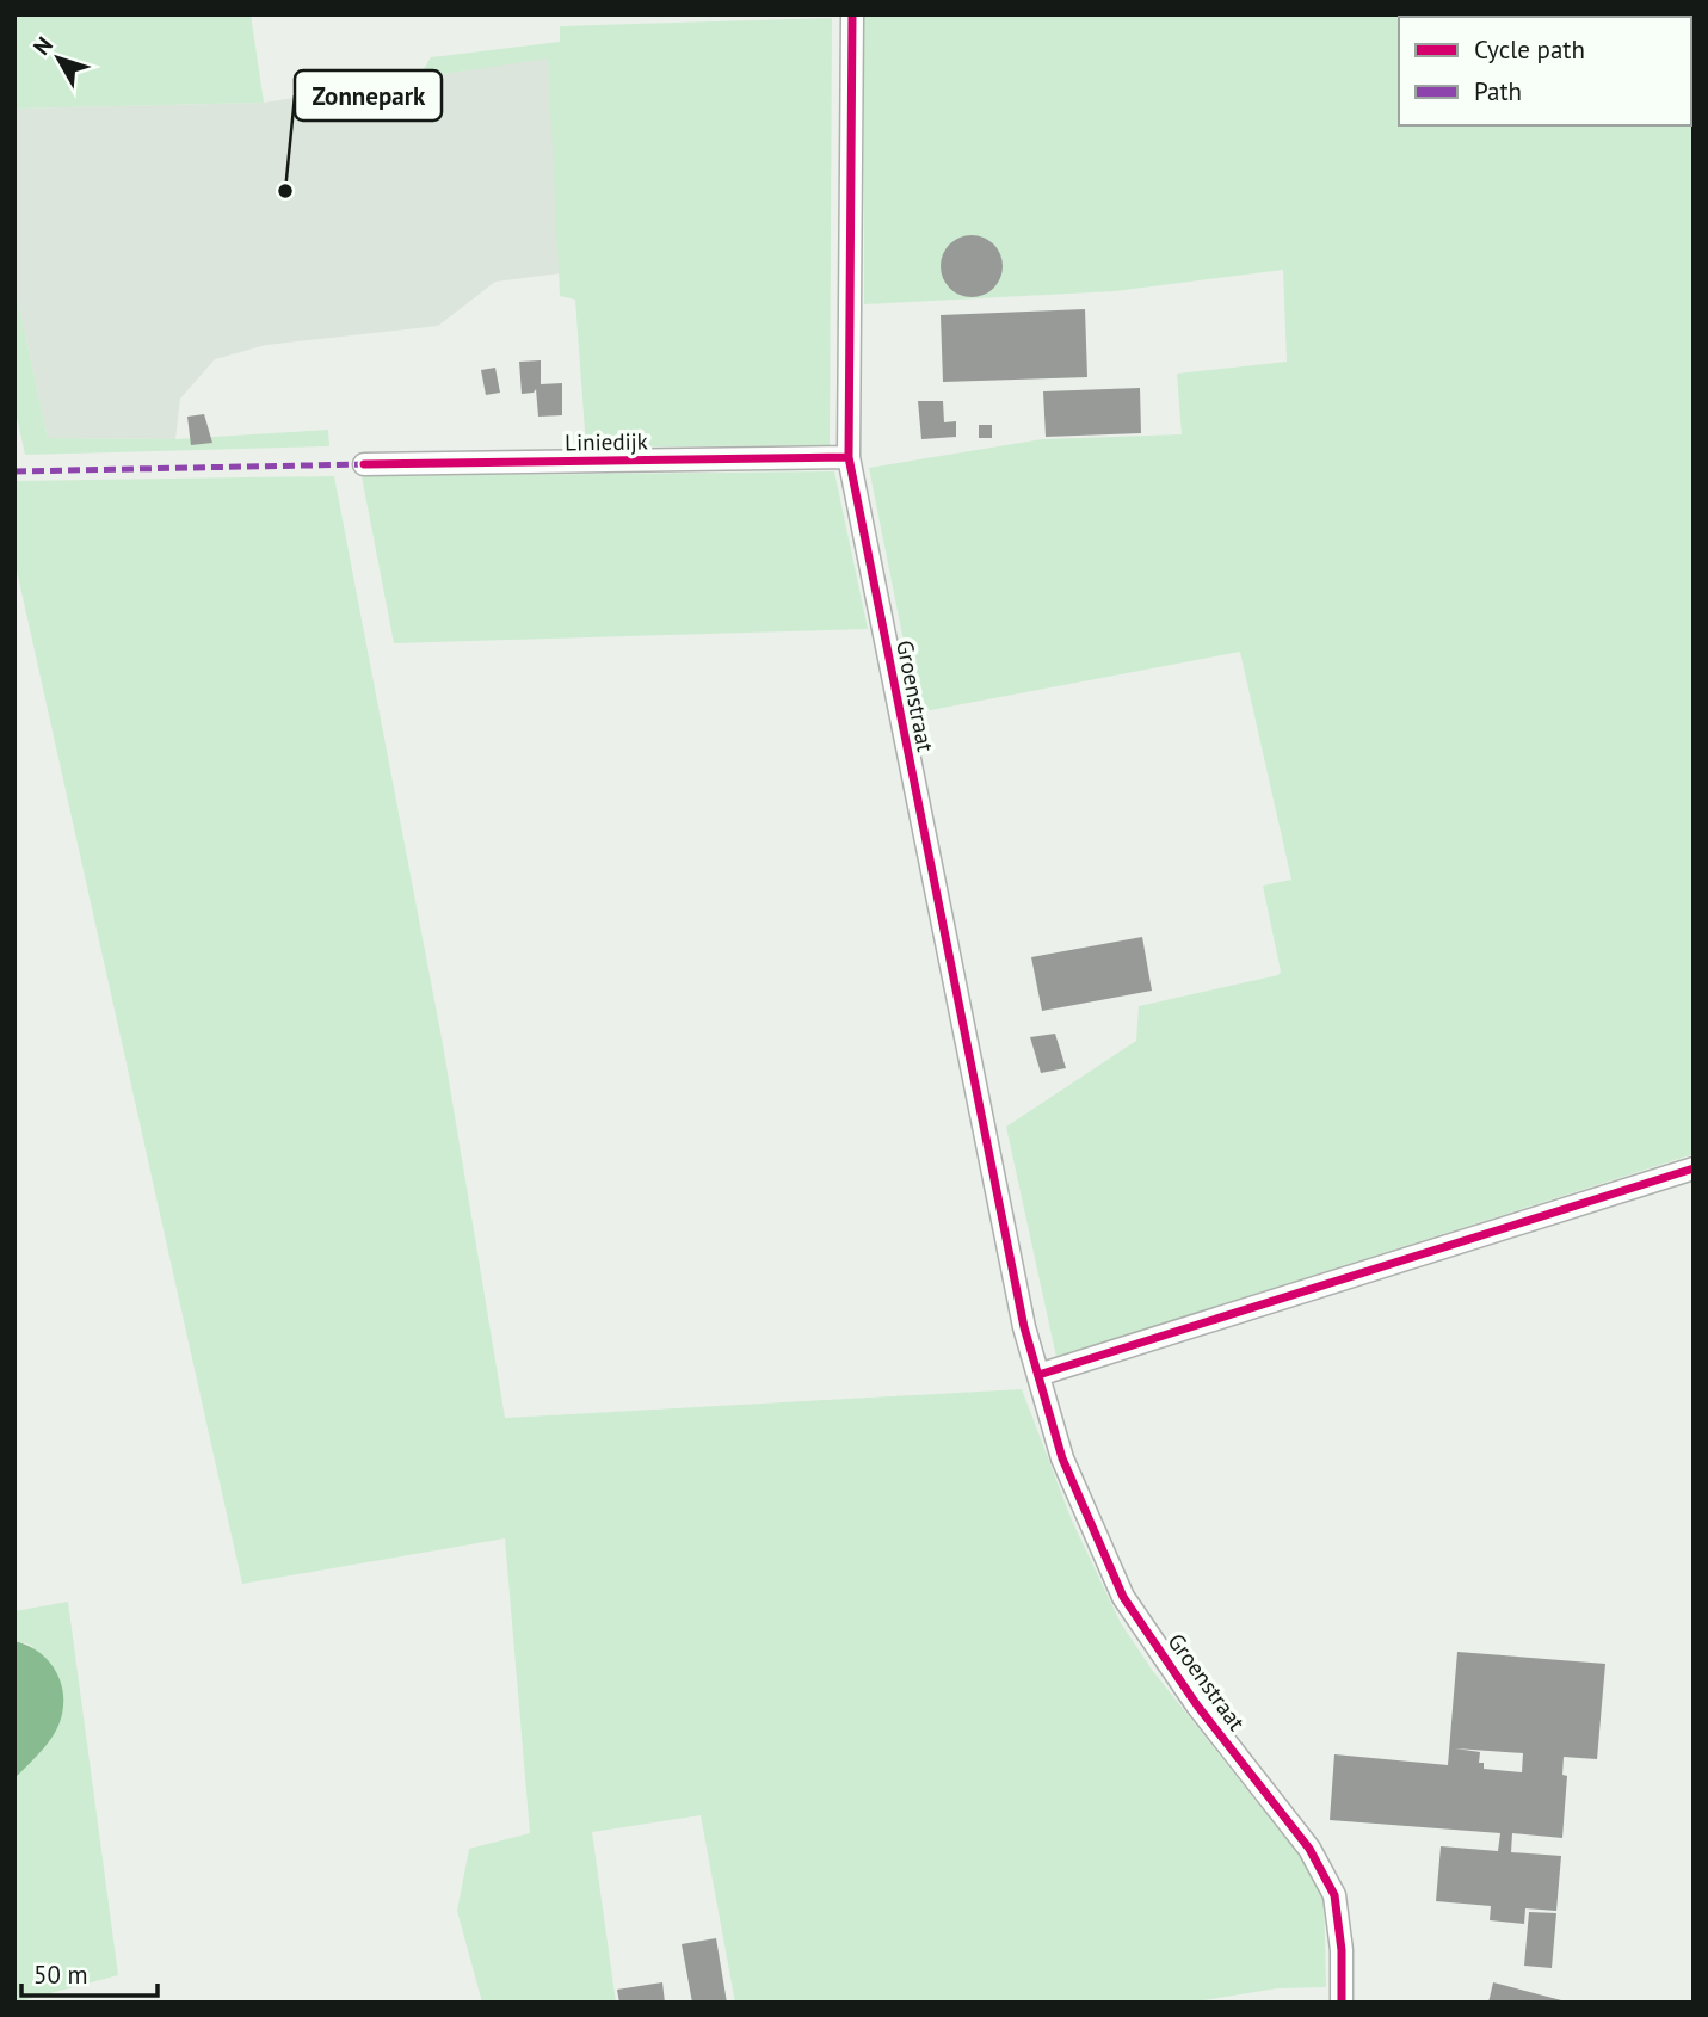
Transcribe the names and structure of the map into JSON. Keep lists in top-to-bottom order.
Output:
{
  "streets": {
    "street": ["Liniedijk", "Groenstraat"]
  },
  "crossings": [
    ["Liniedijk", "Groenstraat"]
  ],
  "places": ["Zonnepark"],
  "legend": ["Cycle path", "Path"],
  "scale_bar": "50 m",
  "north": "top left"
}
